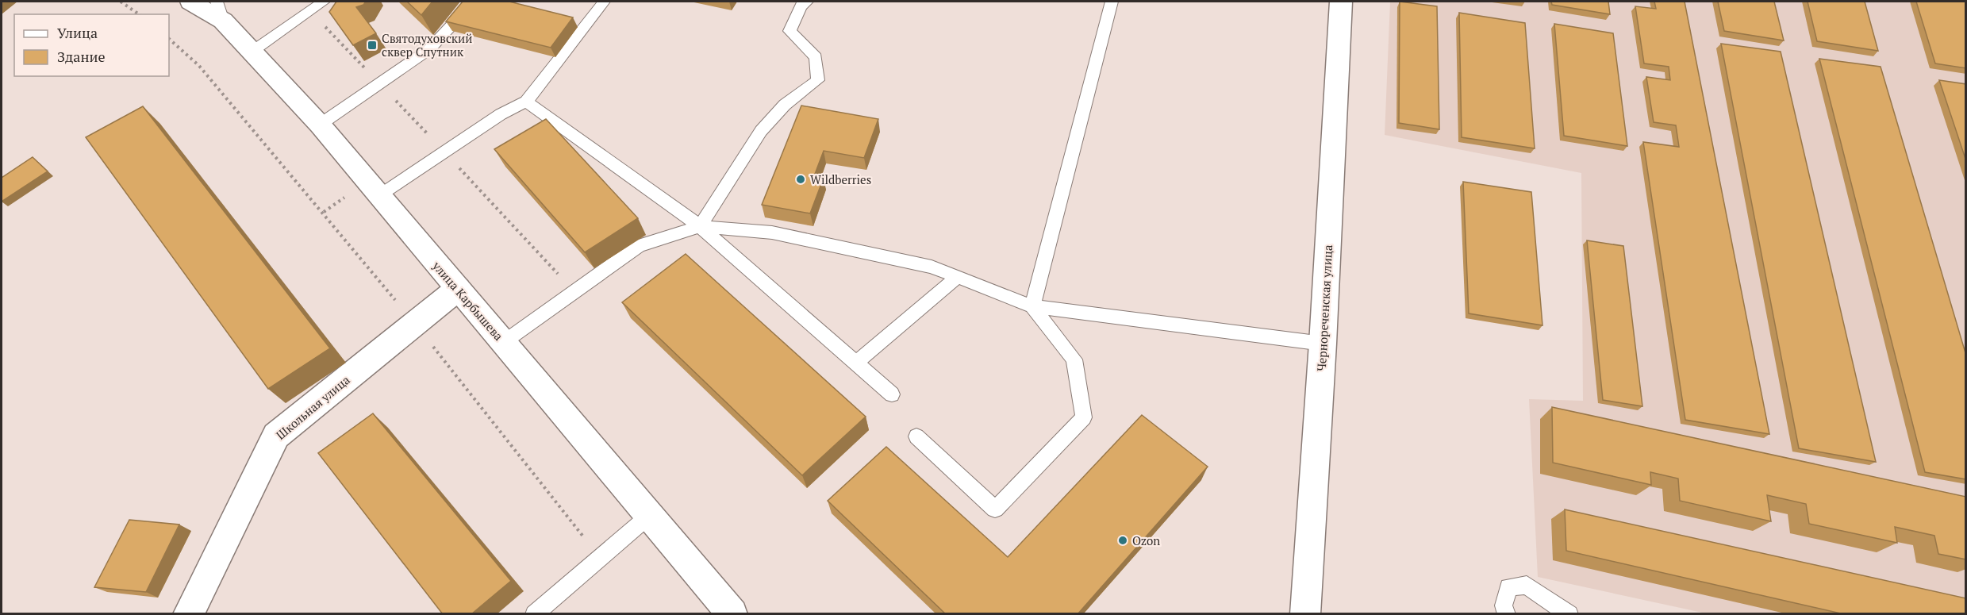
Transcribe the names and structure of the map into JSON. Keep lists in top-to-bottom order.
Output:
{
  "streets": {
    "main road": ["улица Карбышева", "Чернореченская улица", "Школьная улица"]
  },
  "crossings": [
    ["улица Карбышева", "Школьная улица"]
  ],
  "places": {
    "transit": ["Святодуховский сквер Спутник"],
    "other": ["Wildberries", "Ozon"]
  },
  "legend": ["Улица", "Здание"]
}
